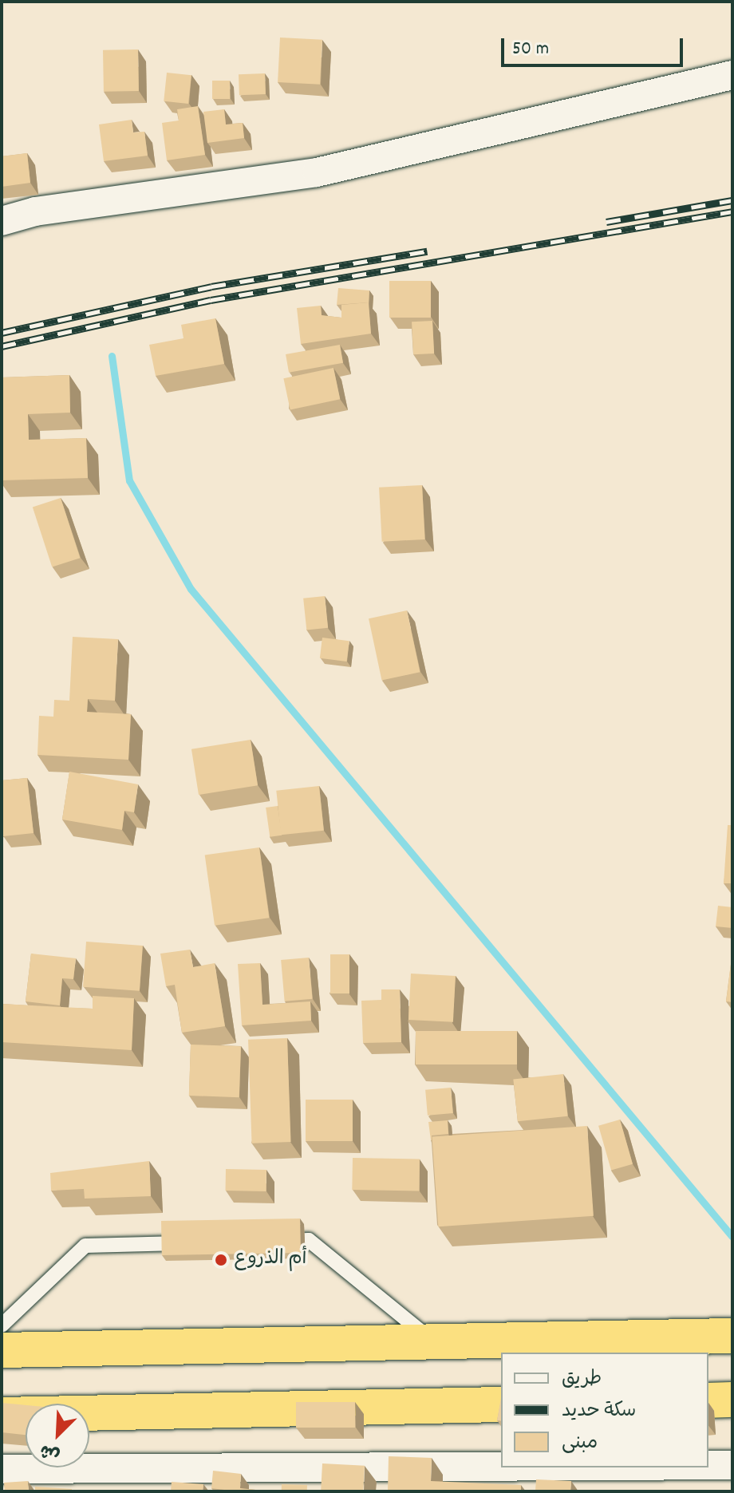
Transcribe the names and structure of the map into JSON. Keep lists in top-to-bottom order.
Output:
{
  "places": ["أم الذروع"],
  "legend": ["طريق", "سكة حديد", "مبنى"],
  "scale_bar": "50 m",
  "north": "bottom left"
}
